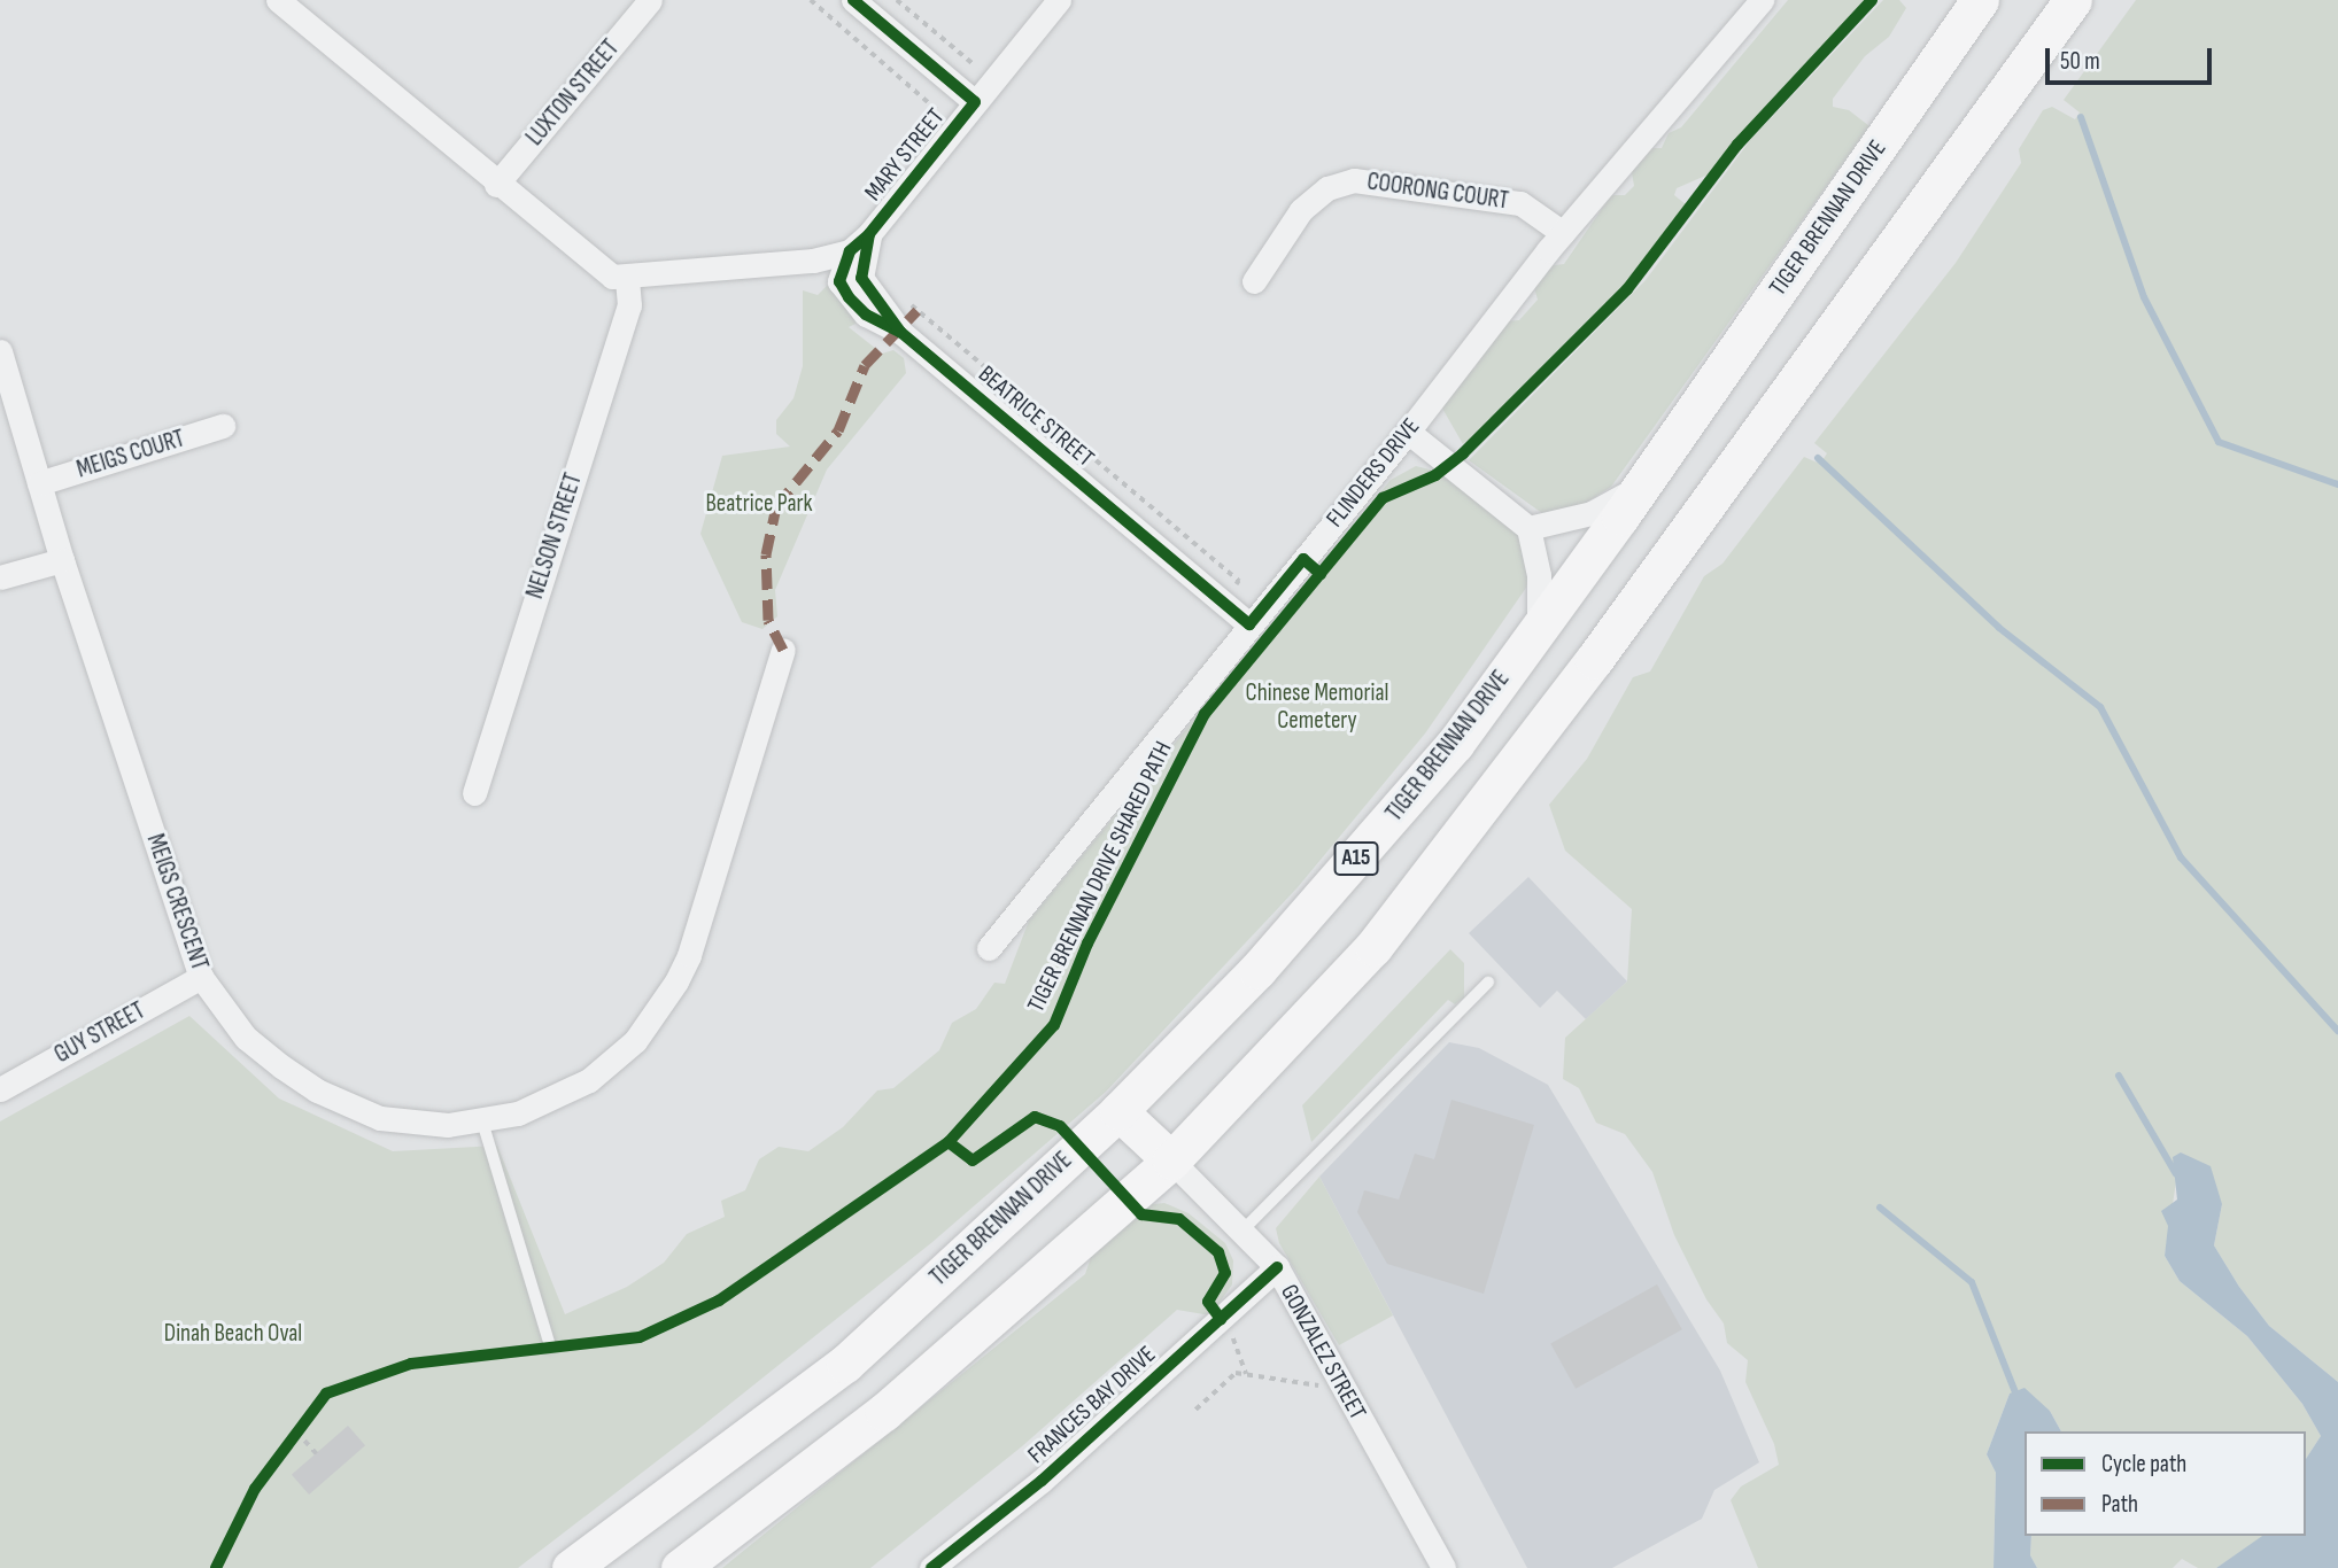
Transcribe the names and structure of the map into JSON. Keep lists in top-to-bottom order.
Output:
{
  "streets": {
    "main road": ["TIGER BRENNAN DRIVE", "A15"],
    "street": [
      "LUXTON STREET",
      "MARY STREET",
      "COORONG COURT",
      "BEATRICE STREET",
      "MEIGS COURT",
      "FLINDERS DRIVE",
      "NELSON STREET",
      "MEIGS CRESCENT",
      "GUY STREET",
      "GONZALEZ STREET",
      "FRANCES BAY DRIVE"
    ],
    "cycle path": ["TIGER BRENNAN DRIVE SHARED PATH"]
  },
  "crossings": [
    ["MARY STREET", "BEATRICE STREET"],
    ["COORONG COURT", "FLINDERS DRIVE"],
    ["BEATRICE STREET", "FLINDERS DRIVE"],
    ["MEIGS COURT", "MEIGS CRESCENT"],
    ["MEIGS CRESCENT", "GUY STREET"],
    ["GONZALEZ STREET", "FRANCES BAY DRIVE"]
  ],
  "parks": ["Beatrice Park", "Chinese Memorial Cemetery", "Dinah Beach Oval"],
  "legend": ["Cycle path", "Path"],
  "scale_bar": "50 m"
}
